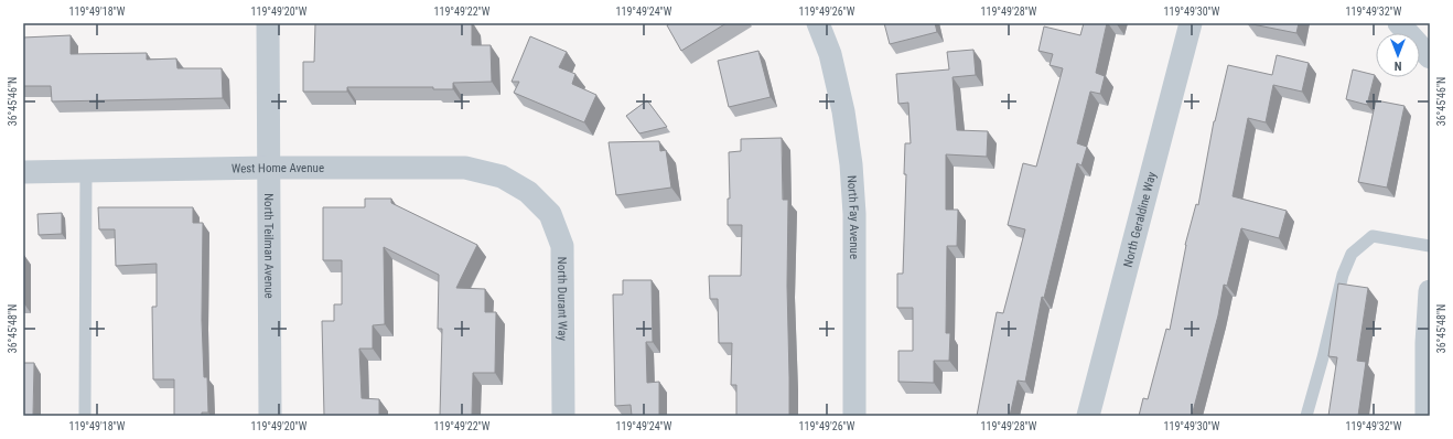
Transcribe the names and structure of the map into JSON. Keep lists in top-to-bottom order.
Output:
{
  "streets": {
    "street": [
      "West Home Avenue",
      "North Fay Avenue",
      "North Geraldine Way",
      "North Teilman Avenue",
      "North Durant Way"
    ]
  },
  "crossings": [
    ["West Home Avenue", "North Teilman Avenue"],
    ["West Home Avenue", "North Durant Way"]
  ],
  "north": "bottom",
  "coordinates": [
    "119°49'18\"W",
    "119°49'20\"W",
    "119°49'22\"W",
    "119°49'24\"W",
    "119°49'26\"W",
    "119°49'28\"W",
    "119°49'30\"W",
    "119°49'32\"W",
    "36°45'46\"N",
    "36°45'48\"N"
  ]
}
